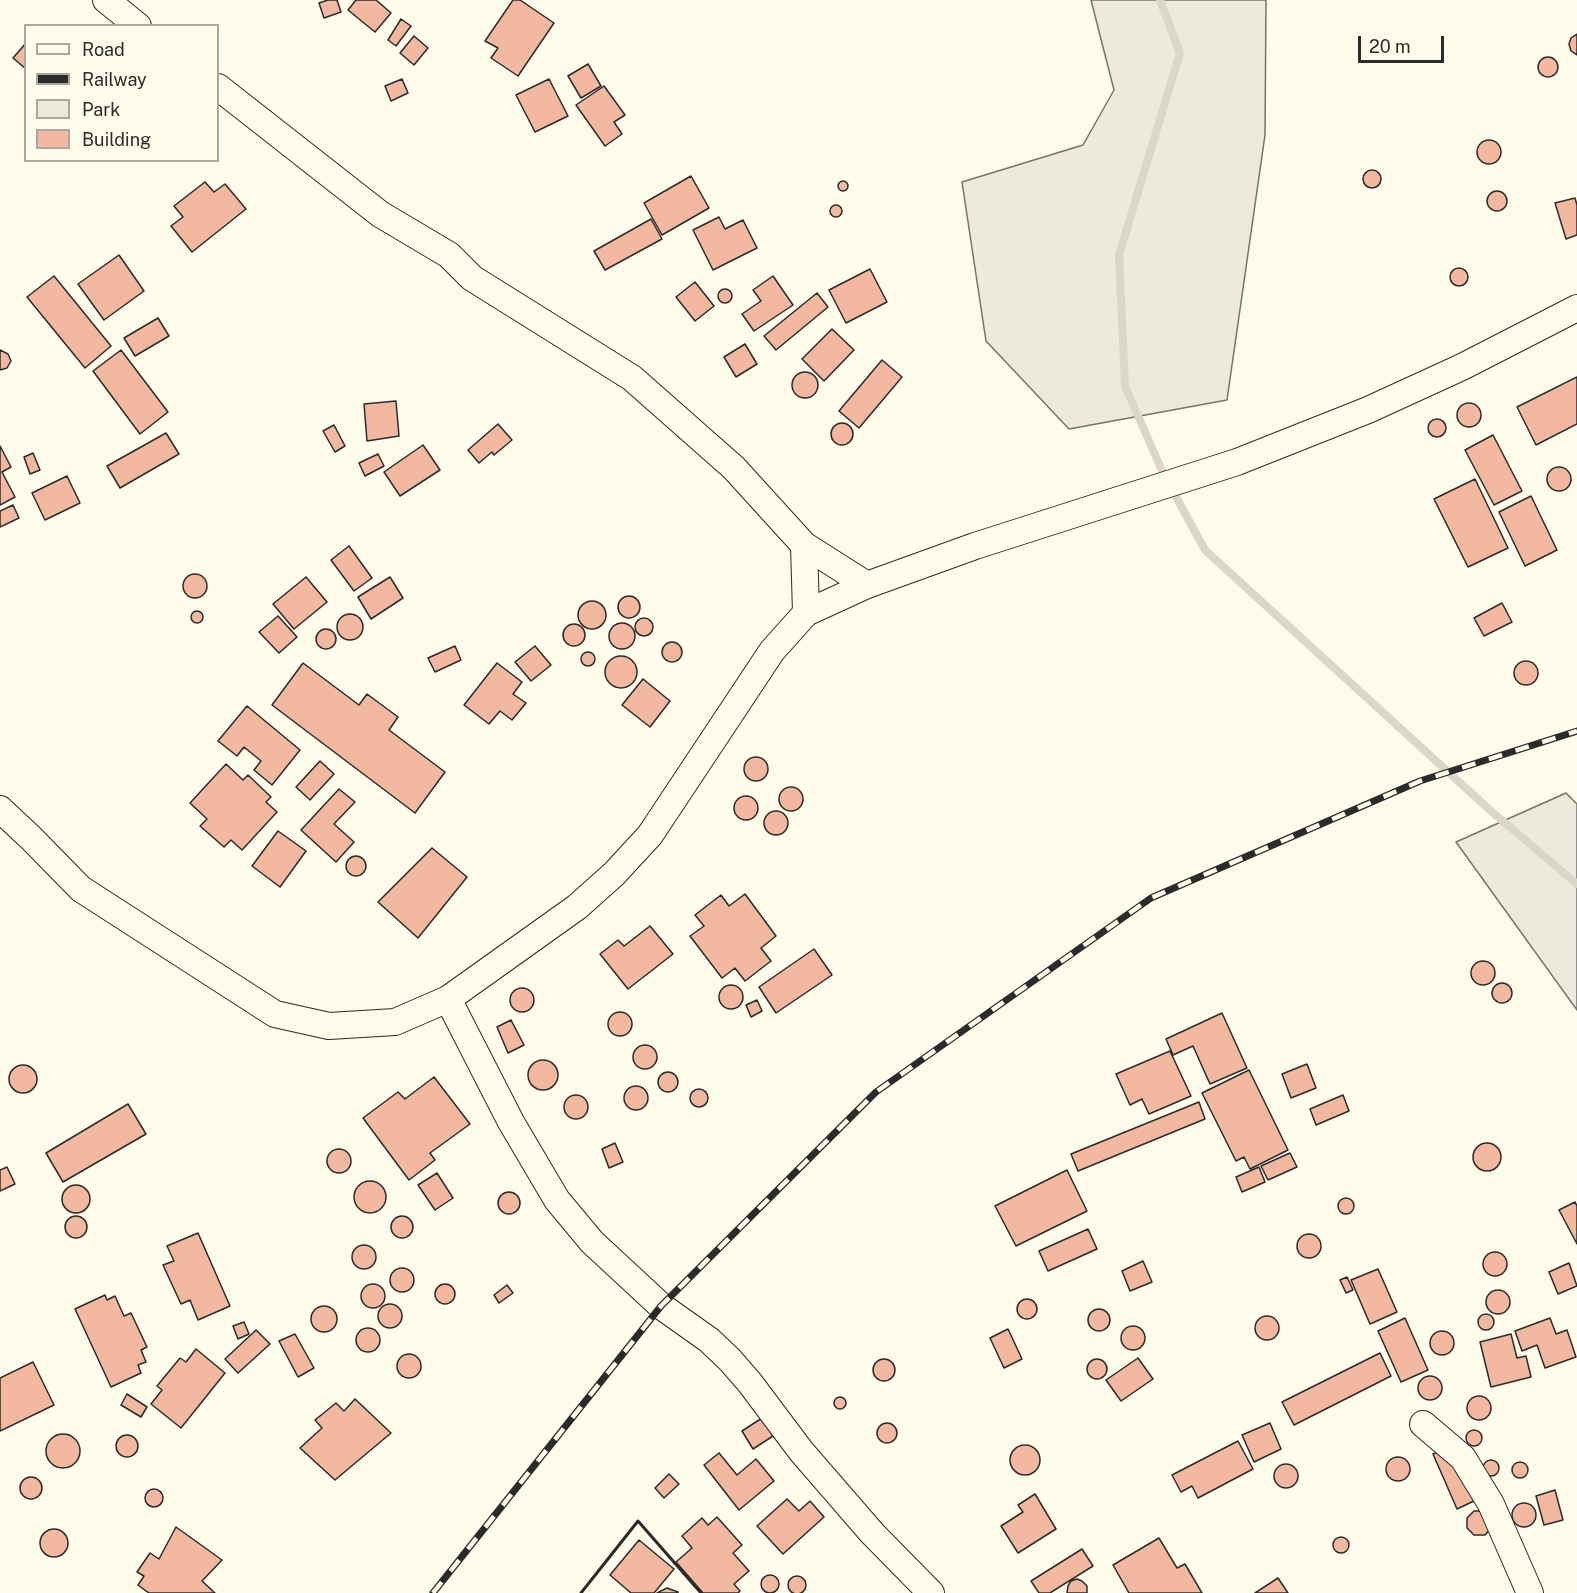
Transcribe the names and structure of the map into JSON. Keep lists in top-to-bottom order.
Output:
{
  "legend": [
    "Road",
    "Railway",
    "Park",
    "Building"
  ],
  "scale_bar": "20 m"
}
